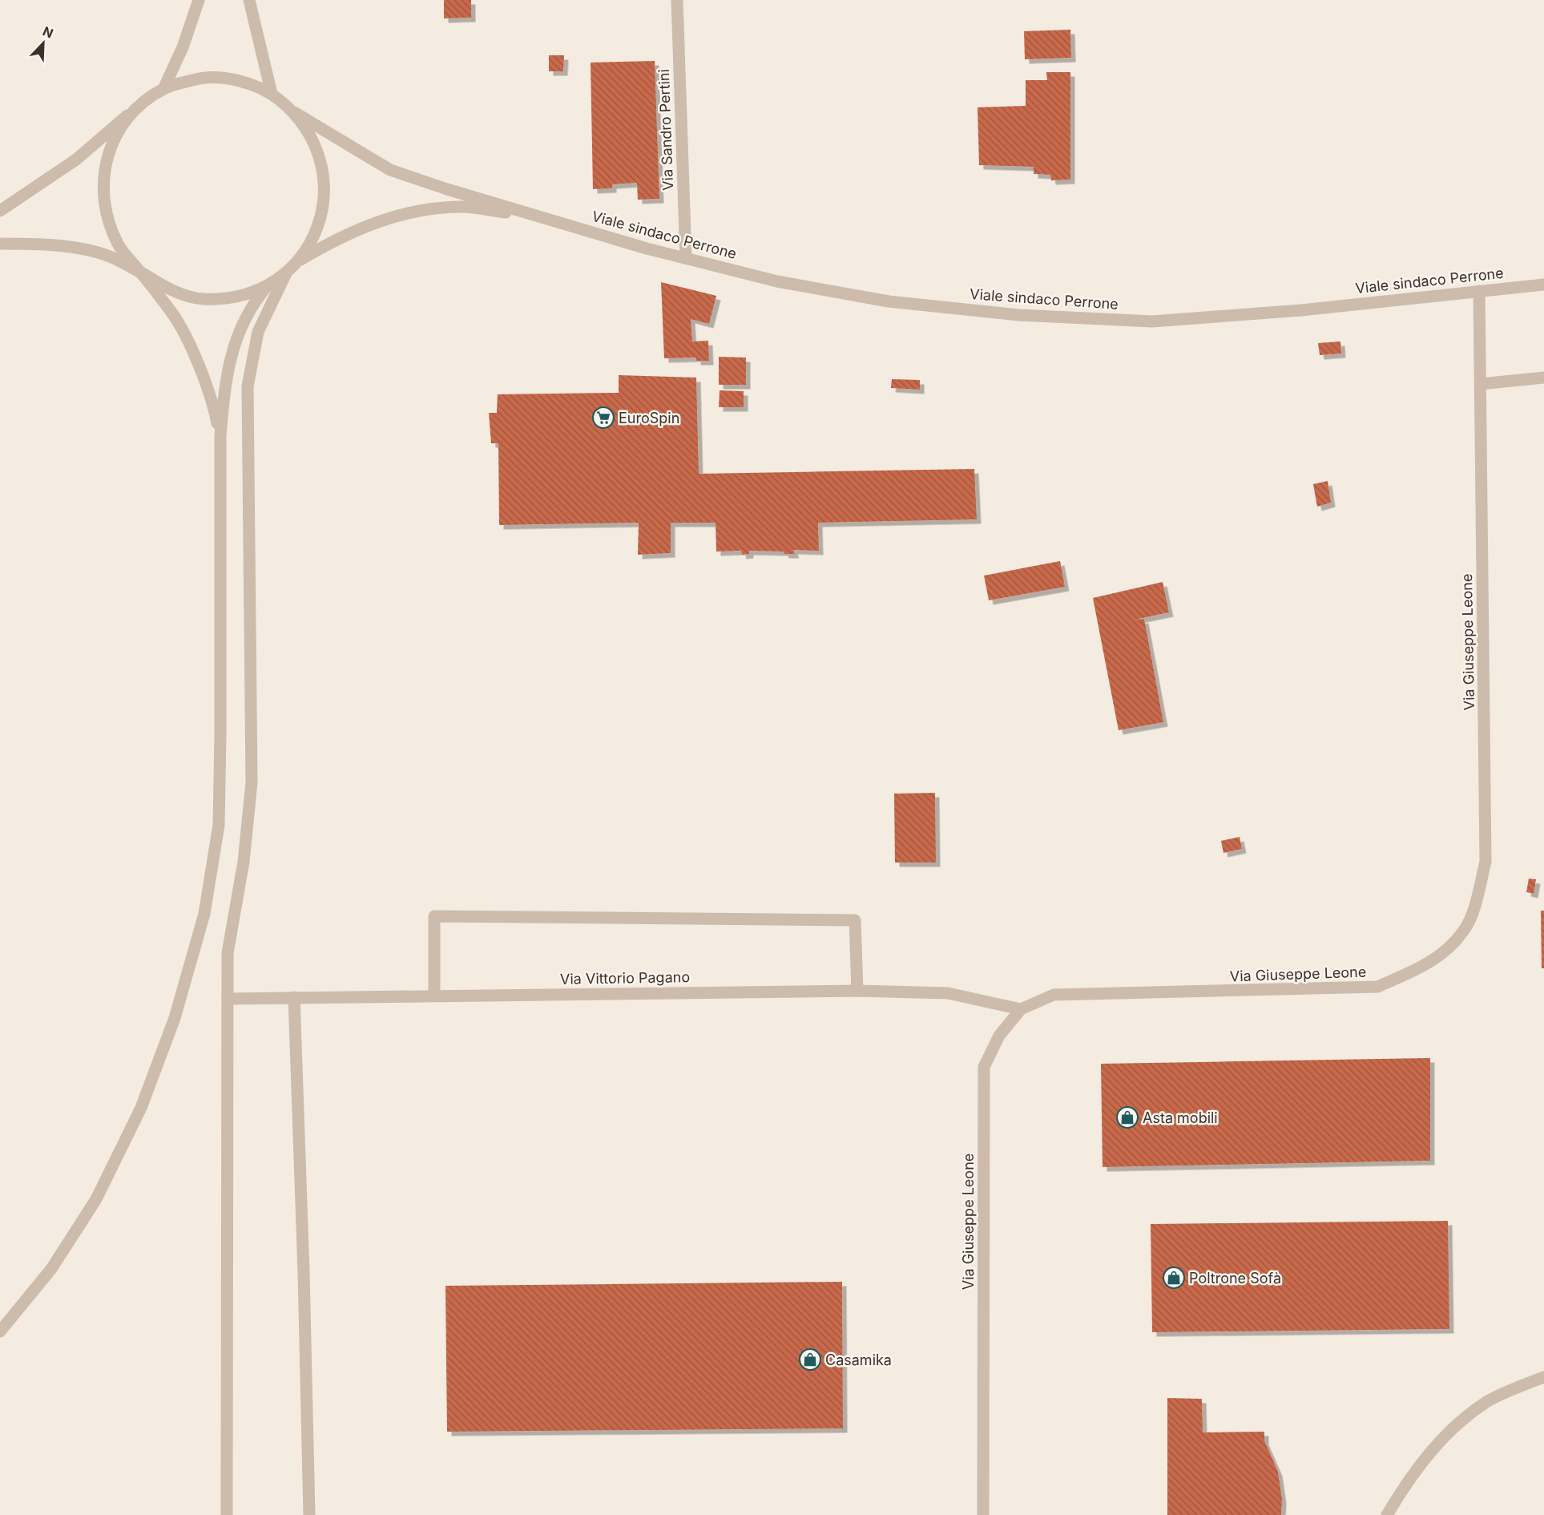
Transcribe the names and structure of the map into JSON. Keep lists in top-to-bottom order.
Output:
{
  "streets": {
    "street": [
      "Via Sandro Pertini",
      "Viale sindaco Perrone",
      "Via Giuseppe Leone",
      "Via Vittorio Pagano"
    ]
  },
  "crossings": [
    ["Via Sandro Pertini", "Viale sindaco Perrone"],
    ["Viale sindaco Perrone", "Via Giuseppe Leone"],
    ["Via Giuseppe Leone", "Via Vittorio Pagano"]
  ],
  "places": {
    "supermarket": ["EuroSpin"],
    "shop": ["Asta mobili", "Poltrone Sofà", "Casamika"]
  },
  "north": "top right"
}
